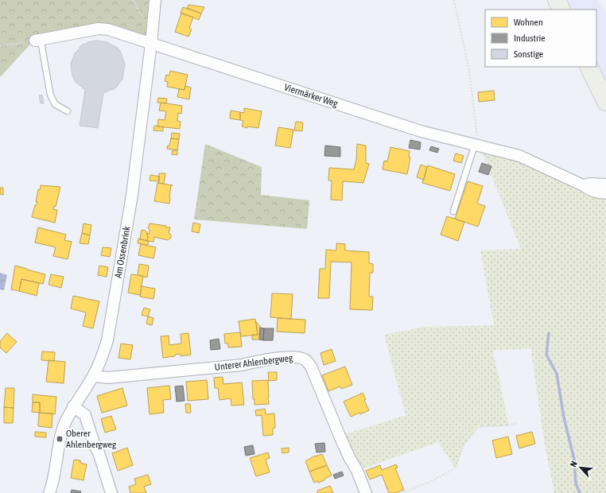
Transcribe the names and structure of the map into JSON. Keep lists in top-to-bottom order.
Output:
{
  "streets": {
    "street": ["Viermärker Weg", "Am Ossenbrink", "Unterer Ahlenbergweg"]
  },
  "crossings": [
    ["Viermärker Weg", "Am Ossenbrink"],
    ["Am Ossenbrink", "Unterer Ahlenbergweg"]
  ],
  "places": {
    "transit": ["Oberer Ahlenbergweg"]
  },
  "legend": ["Wohnen", "Industrie", "Sonstige"],
  "north": "top left"
}
